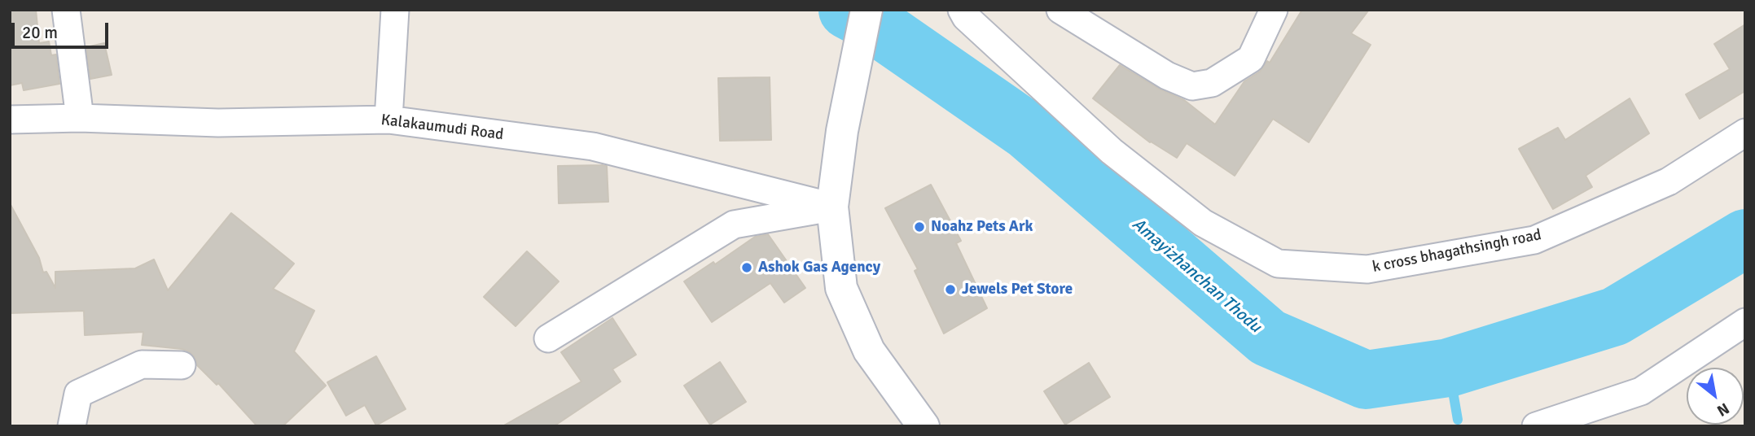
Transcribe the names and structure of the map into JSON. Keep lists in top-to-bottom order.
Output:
{
  "streets": {
    "street": ["Kalakaumudi Road", "k cross bhagathsingh road"]
  },
  "water": ["Amayizhanchan Thodu"],
  "places": ["Noahz Pets Ark", "Ashok Gas Agency", "Jewels Pet Store"],
  "scale_bar": "20 m",
  "north": "bottom right"
}
